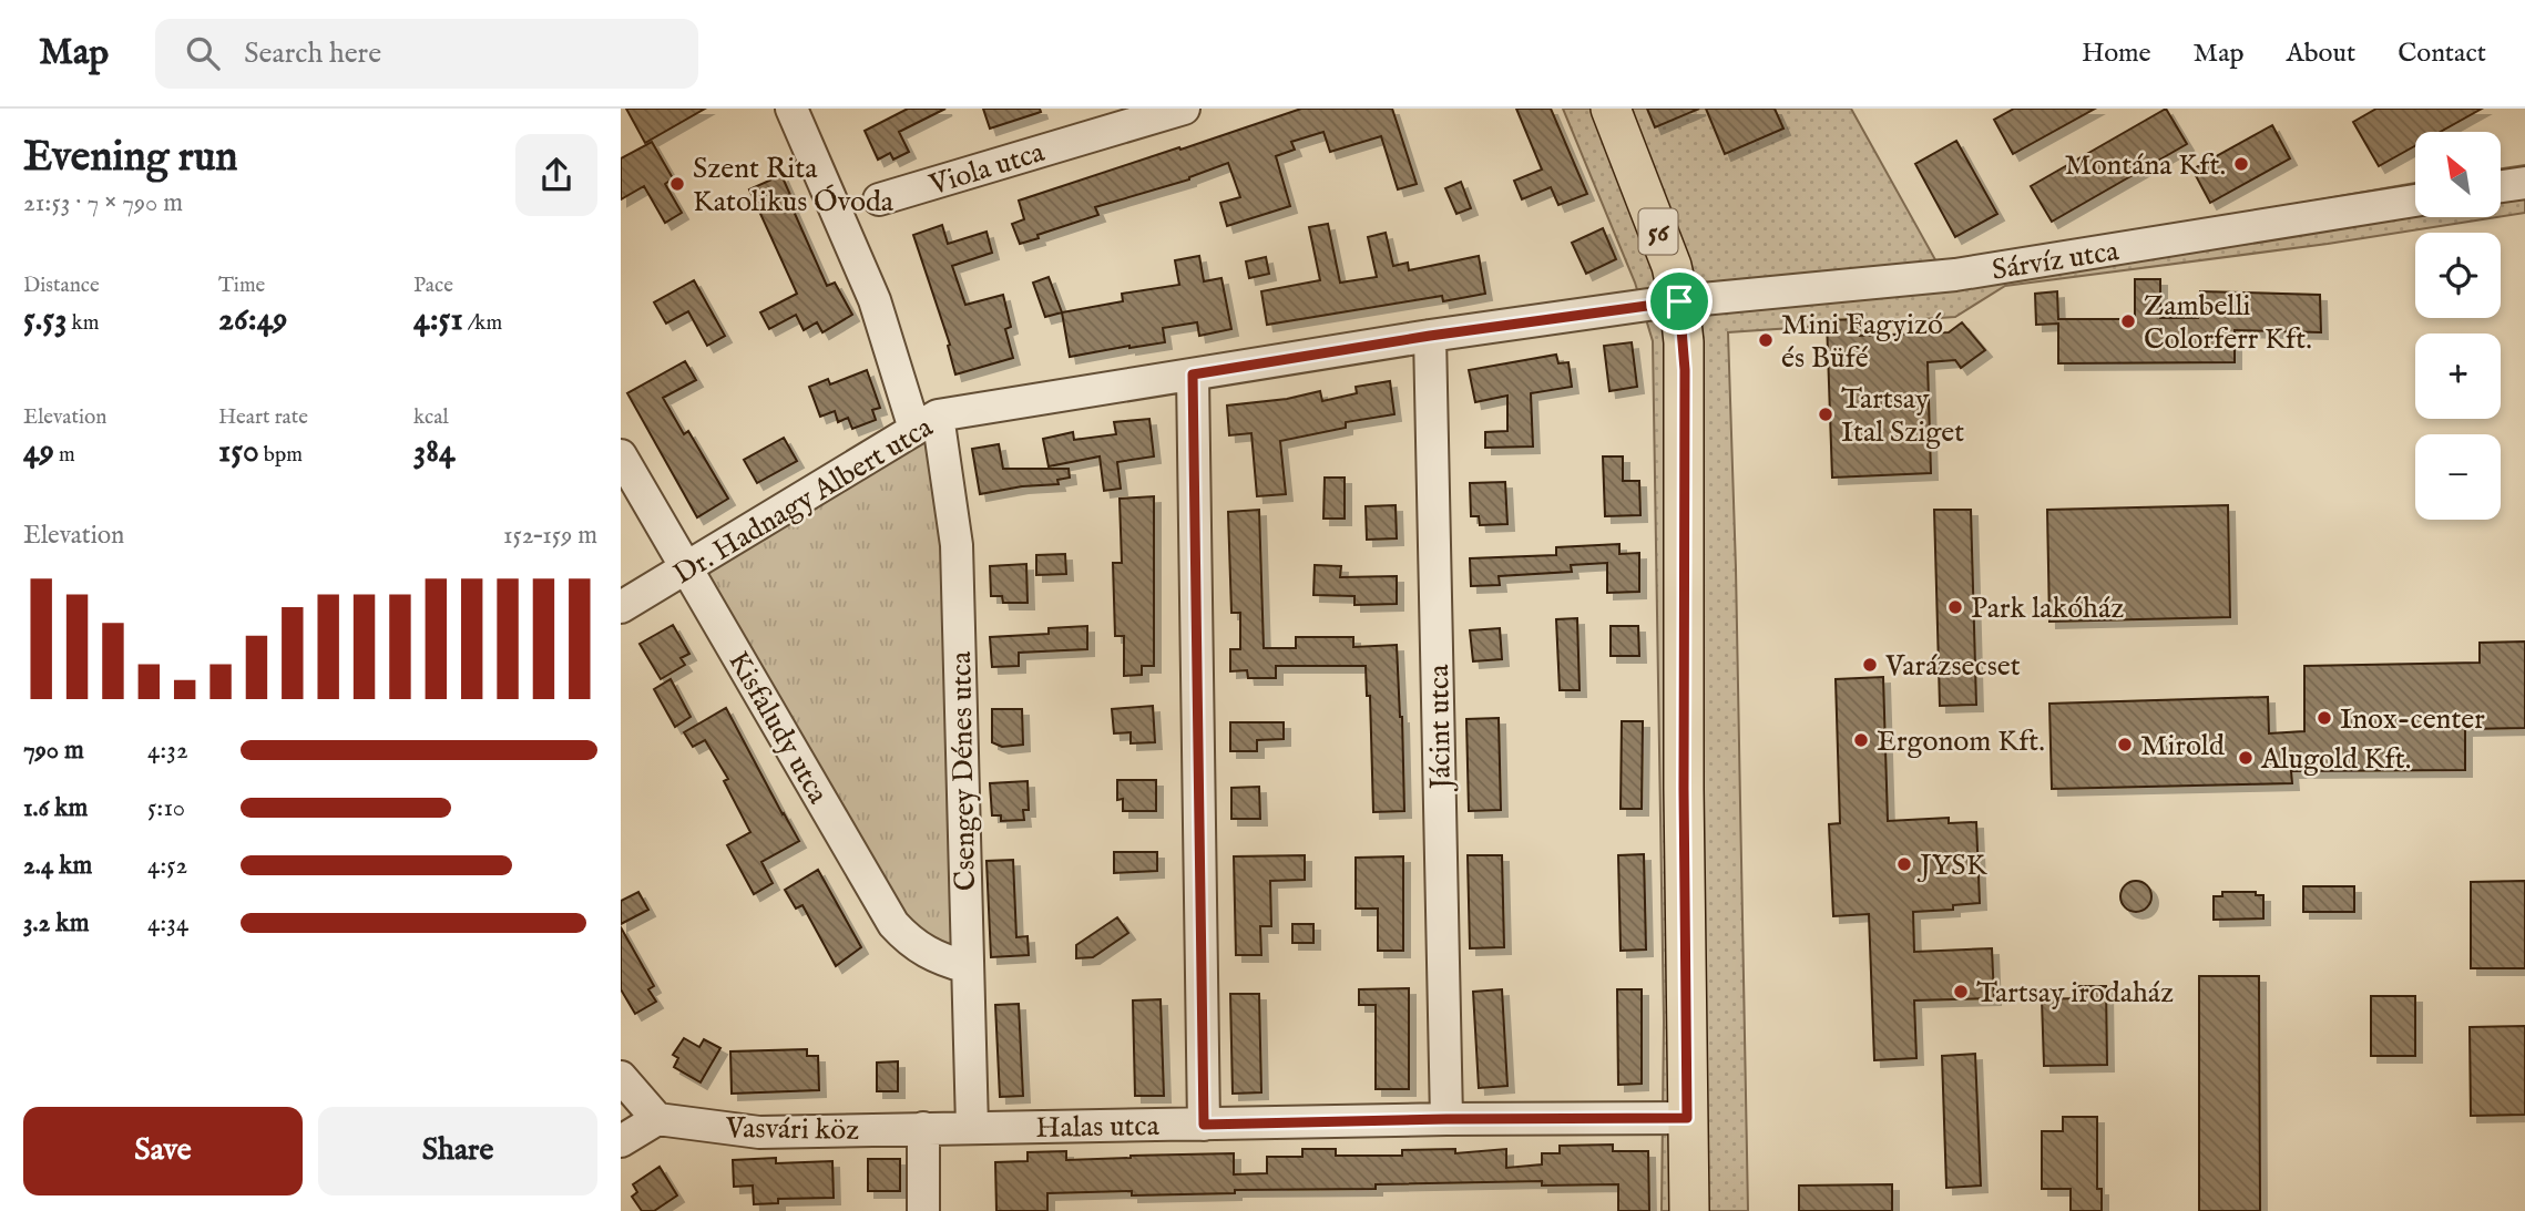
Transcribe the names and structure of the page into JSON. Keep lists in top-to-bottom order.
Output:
{
  "streets": {
    "main road": ["56"],
    "street": [
      "Viola utca",
      "Sárvíz utca",
      "Dr. Hadnagy Albert utca",
      "Kisfaludy utca",
      "Jácint utca",
      "Csengey Dénes utca",
      "Halas utca",
      "Vasvári köz"
    ]
  },
  "crossings": [
    ["56", "Sárvíz utca"],
    ["56", "Dr. Hadnagy Albert utca"],
    ["56", "Halas utca"],
    ["Sárvíz utca", "Dr. Hadnagy Albert utca"],
    ["Dr. Hadnagy Albert utca", "Kisfaludy utca"],
    ["Dr. Hadnagy Albert utca", "Jácint utca"],
    ["Dr. Hadnagy Albert utca", "Csengey Dénes utca"],
    ["Kisfaludy utca", "Csengey Dénes utca"],
    ["Jácint utca", "Halas utca"],
    ["Csengey Dénes utca", "Halas utca"],
    ["Csengey Dénes utca", "Vasvári köz"],
    ["Halas utca", "Vasvári köz"]
  ],
  "places": [
    "Montána Kft.",
    "Szent Rita Katolikus Óvoda",
    "Zambelli Colorferr Kft.",
    "Mini Fagyizó és Büfé",
    "Tartsay Ital Sziget",
    "Park lakóház",
    "Varázsecset",
    "Inox-center",
    "Ergonom Kft.",
    "Mirold",
    "Alugold Kft.",
    "JYSK",
    "Tartsay irodaház"
  ],
  "north": "top left",
  "page": {
    "header": "Map",
    "search": "Search here",
    "nav": [
      "Home",
      "Map",
      "About",
      "Contact"
    ],
    "heading": ["Evening run", "21:53 · 7 × 790 m"],
    "map_buttons": ["+", "−"],
    "stats": [
      ["Distance", "5.53 km"],
      ["Time", "26:49"],
      ["Pace", "4:51 /km"],
      ["Elevation", "49 m"],
      ["Heart rate", "150 bpm"],
      ["kcal", "384"]
    ],
    "chart": ["Elevation", "152–159 m"],
    "list": [
      {
        "name": "790 m",
        "note": "4:32"
      },
      {
        "name": "1.6 km",
        "note": "5:10"
      },
      {
        "name": "2.4 km",
        "note": "4:52"
      },
      {
        "name": "3.2 km",
        "note": "4:34"
      }
    ],
    "buttons": ["Save", "Share"]
  }
}
